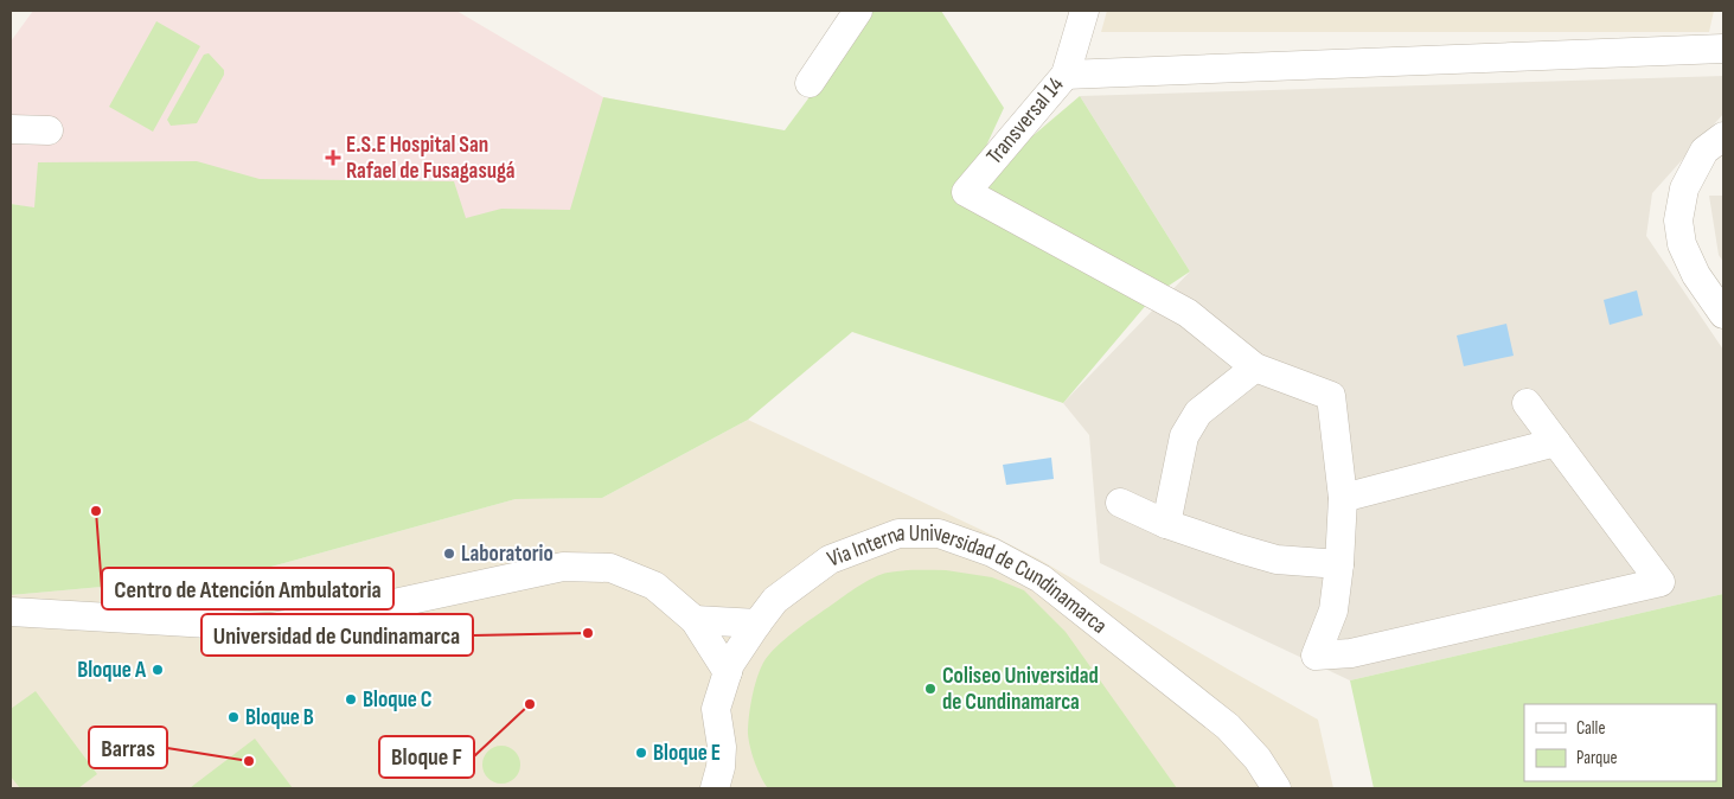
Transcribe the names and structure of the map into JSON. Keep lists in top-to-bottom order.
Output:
{
  "streets": {
    "street": ["Transversal 14", "Via Interna Universidad de Cundinamarca"]
  },
  "places": {
    "health": ["E.S.E Hospital San Rafael de Fusagasugá"],
    "other": [
      "Centro de Atención Ambulatoria",
      "Laboratorio",
      "Universidad de Cundinamarca",
      "Bloque A",
      "Coliseo Universidad de Cundinamarca",
      "Bloque C",
      "Bloque F",
      "Bloque B",
      "Bloque E",
      "Barras"
    ]
  },
  "legend": ["Calle", "Parque"]
}
